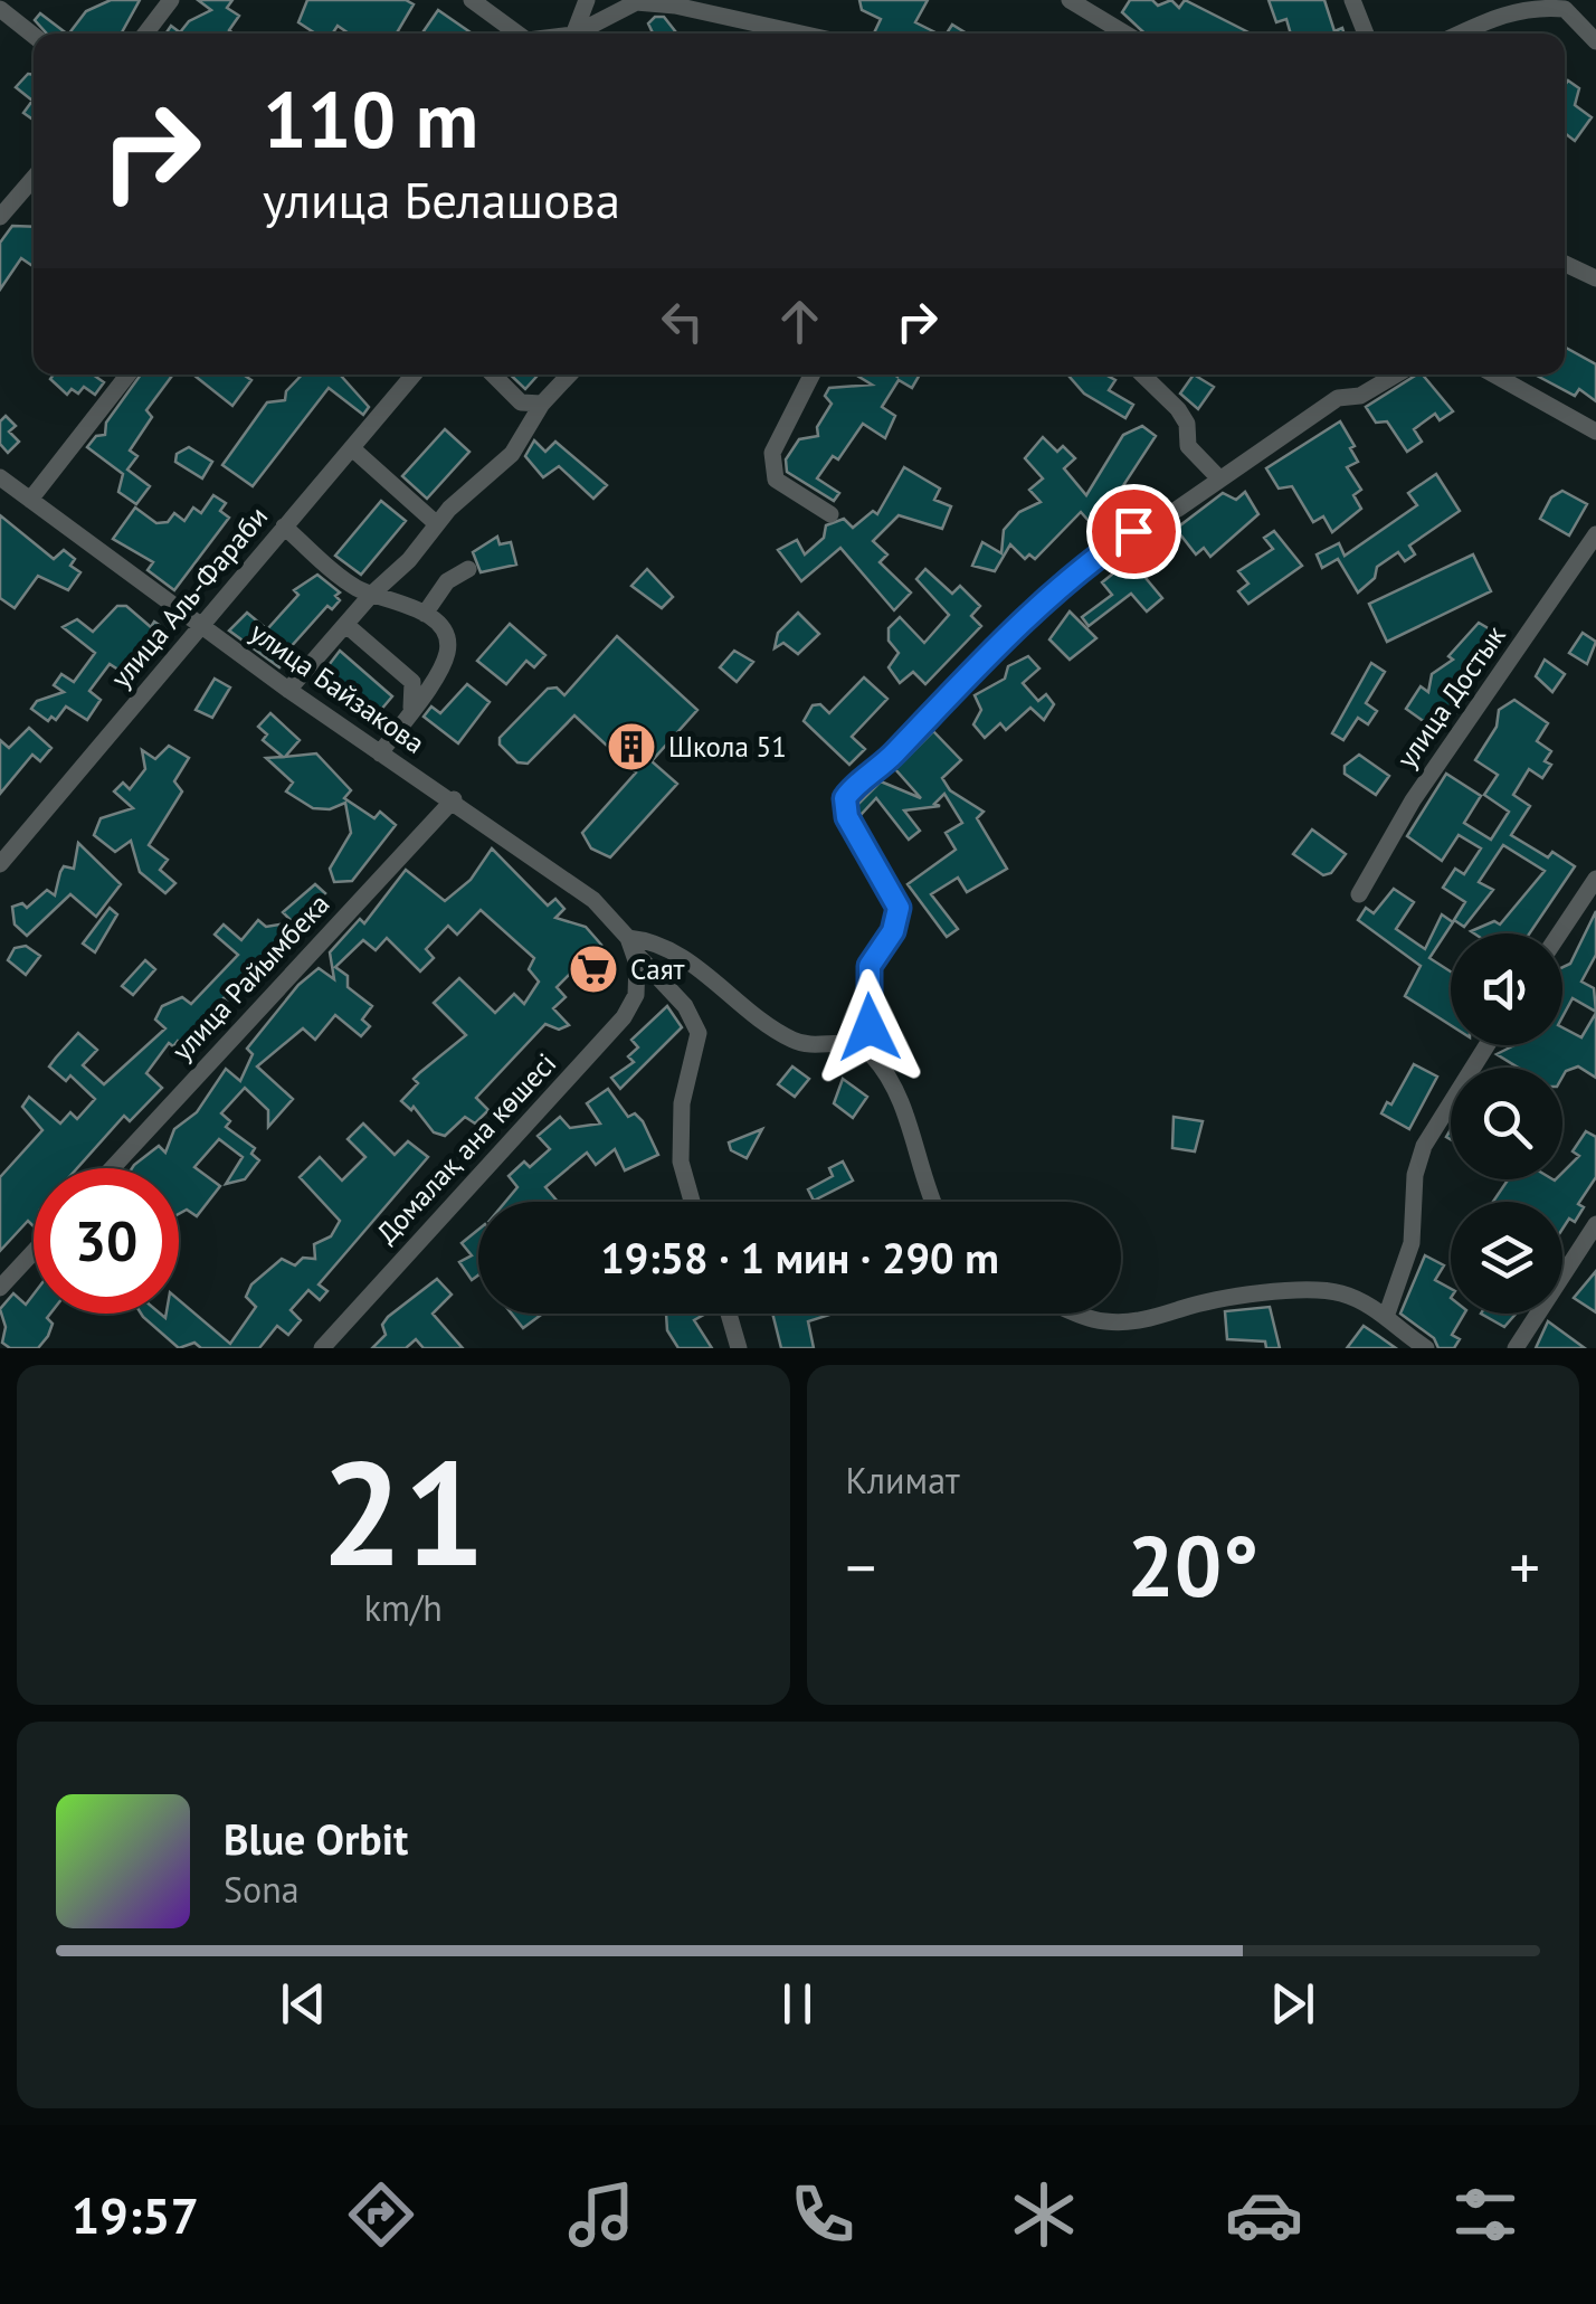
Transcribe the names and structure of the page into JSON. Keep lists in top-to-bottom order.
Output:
{
  "streets": {
    "street": [
      "улица Аль-Фараби",
      "улица Байзакова",
      "улица Достык",
      "улица Райымбека",
      "Домалақ ана көшесі"
    ]
  },
  "crossings": [
    ["улица Аль-Фараби", "улица Байзакова"],
    ["улица Байзакова", "улица Райымбека"],
    ["улица Байзакова", "Домалақ ана көшесі"]
  ],
  "places": {
    "building": ["Школа 51"],
    "supermarket": ["Саят"]
  },
  "page": {
    "turn": ["110 m", "улица Белашова"],
    "limit": "30",
    "trip": "19:58 · 1 мин · 290 m",
    "tile": [
      ["21", "km/h"],
      "Климат"
    ],
    "heat": ["−", "20°", "+"],
    "song": ["Blue Orbit", "Sona"],
    "tabs": "19:57"
  }
}
